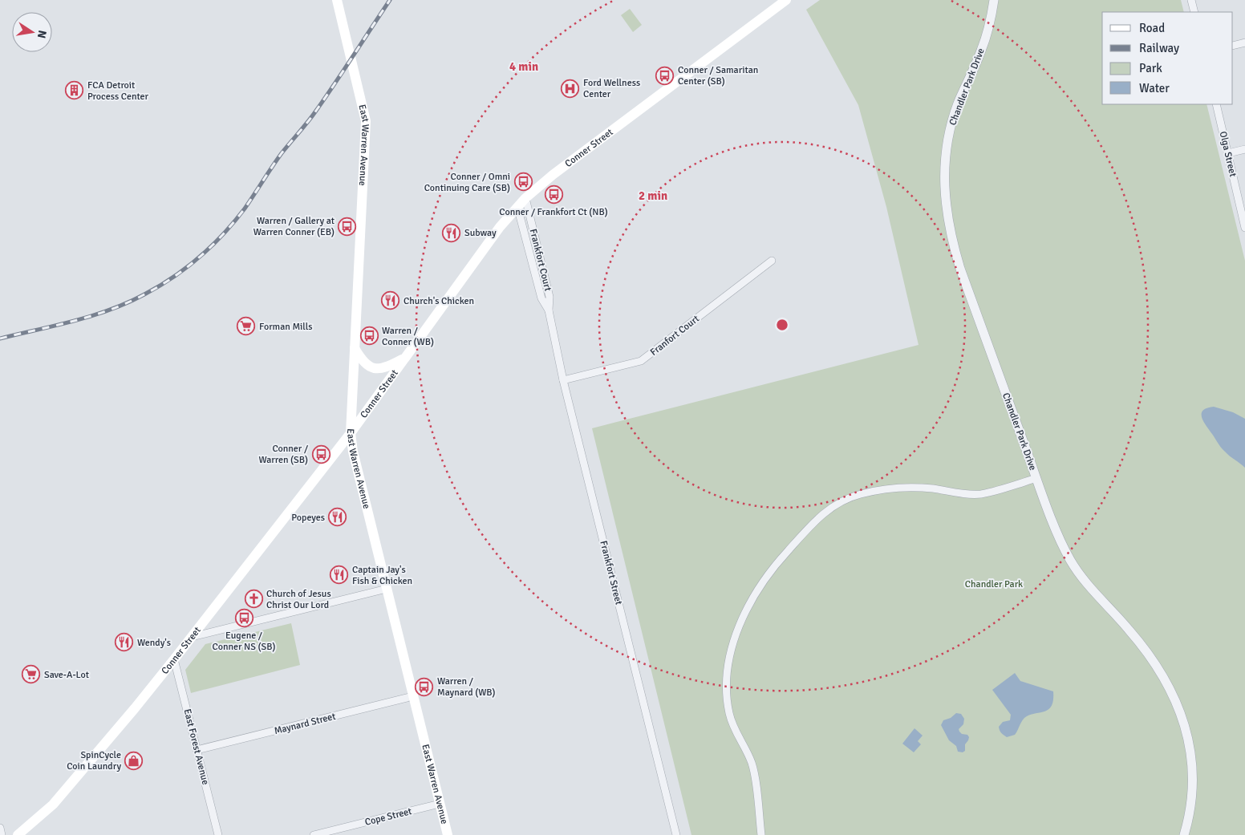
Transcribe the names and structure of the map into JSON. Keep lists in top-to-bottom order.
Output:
{
  "streets": {
    "main road": ["East Warren Avenue", "Conner Street"],
    "street": [
      "Chandler Park Drive",
      "Olga Street",
      "Frankfort Court",
      "Franfort Court",
      "Frankfort Street",
      "Maynard Street",
      "East Forest Avenue",
      "Cope Street"
    ]
  },
  "crossings": [
    ["East Warren Avenue", "Conner Street"],
    ["East Warren Avenue", "Maynard Street"],
    ["East Warren Avenue", "Cope Street"],
    ["Conner Street", "Frankfort Court"],
    ["Conner Street", "East Forest Avenue"],
    ["Frankfort Court", "Frankfort Street"],
    ["Franfort Court", "Frankfort Street"],
    ["Maynard Street", "East Forest Avenue"]
  ],
  "parks": ["Chandler Park"],
  "places": {
    "bus stop": [
      "Conner / Samaritan Center (SB)",
      "Conner / Omni Continuing Care (SB)",
      "Conner / Frankfort Ct (NB)",
      "Warren / Gallery at Warren Conner (EB)",
      "Warren / Conner (WB)",
      "Conner / Warren (SB)",
      "Eugene / Conner NS (SB)",
      "Warren / Maynard (WB)"
    ],
    "hospital": ["Ford Wellness Center"],
    "building": ["FCA Detroit Process Center"],
    "restaurant": [
      "Subway",
      "Church's Chicken",
      "Popeyes",
      "Captain Jay's Fish & Chicken",
      "Wendy's"
    ],
    "supermarket": ["Forman Mills", "Save-A-Lot"],
    "church": ["Church of Jesus Christ Our Lord"],
    "shop": ["SpinCycle Coin Laundry"]
  },
  "legend": [
    "Road",
    "Railway",
    "Park",
    "Water"
  ],
  "north": "right",
  "rings": ["4 min", "2 min"]
}
